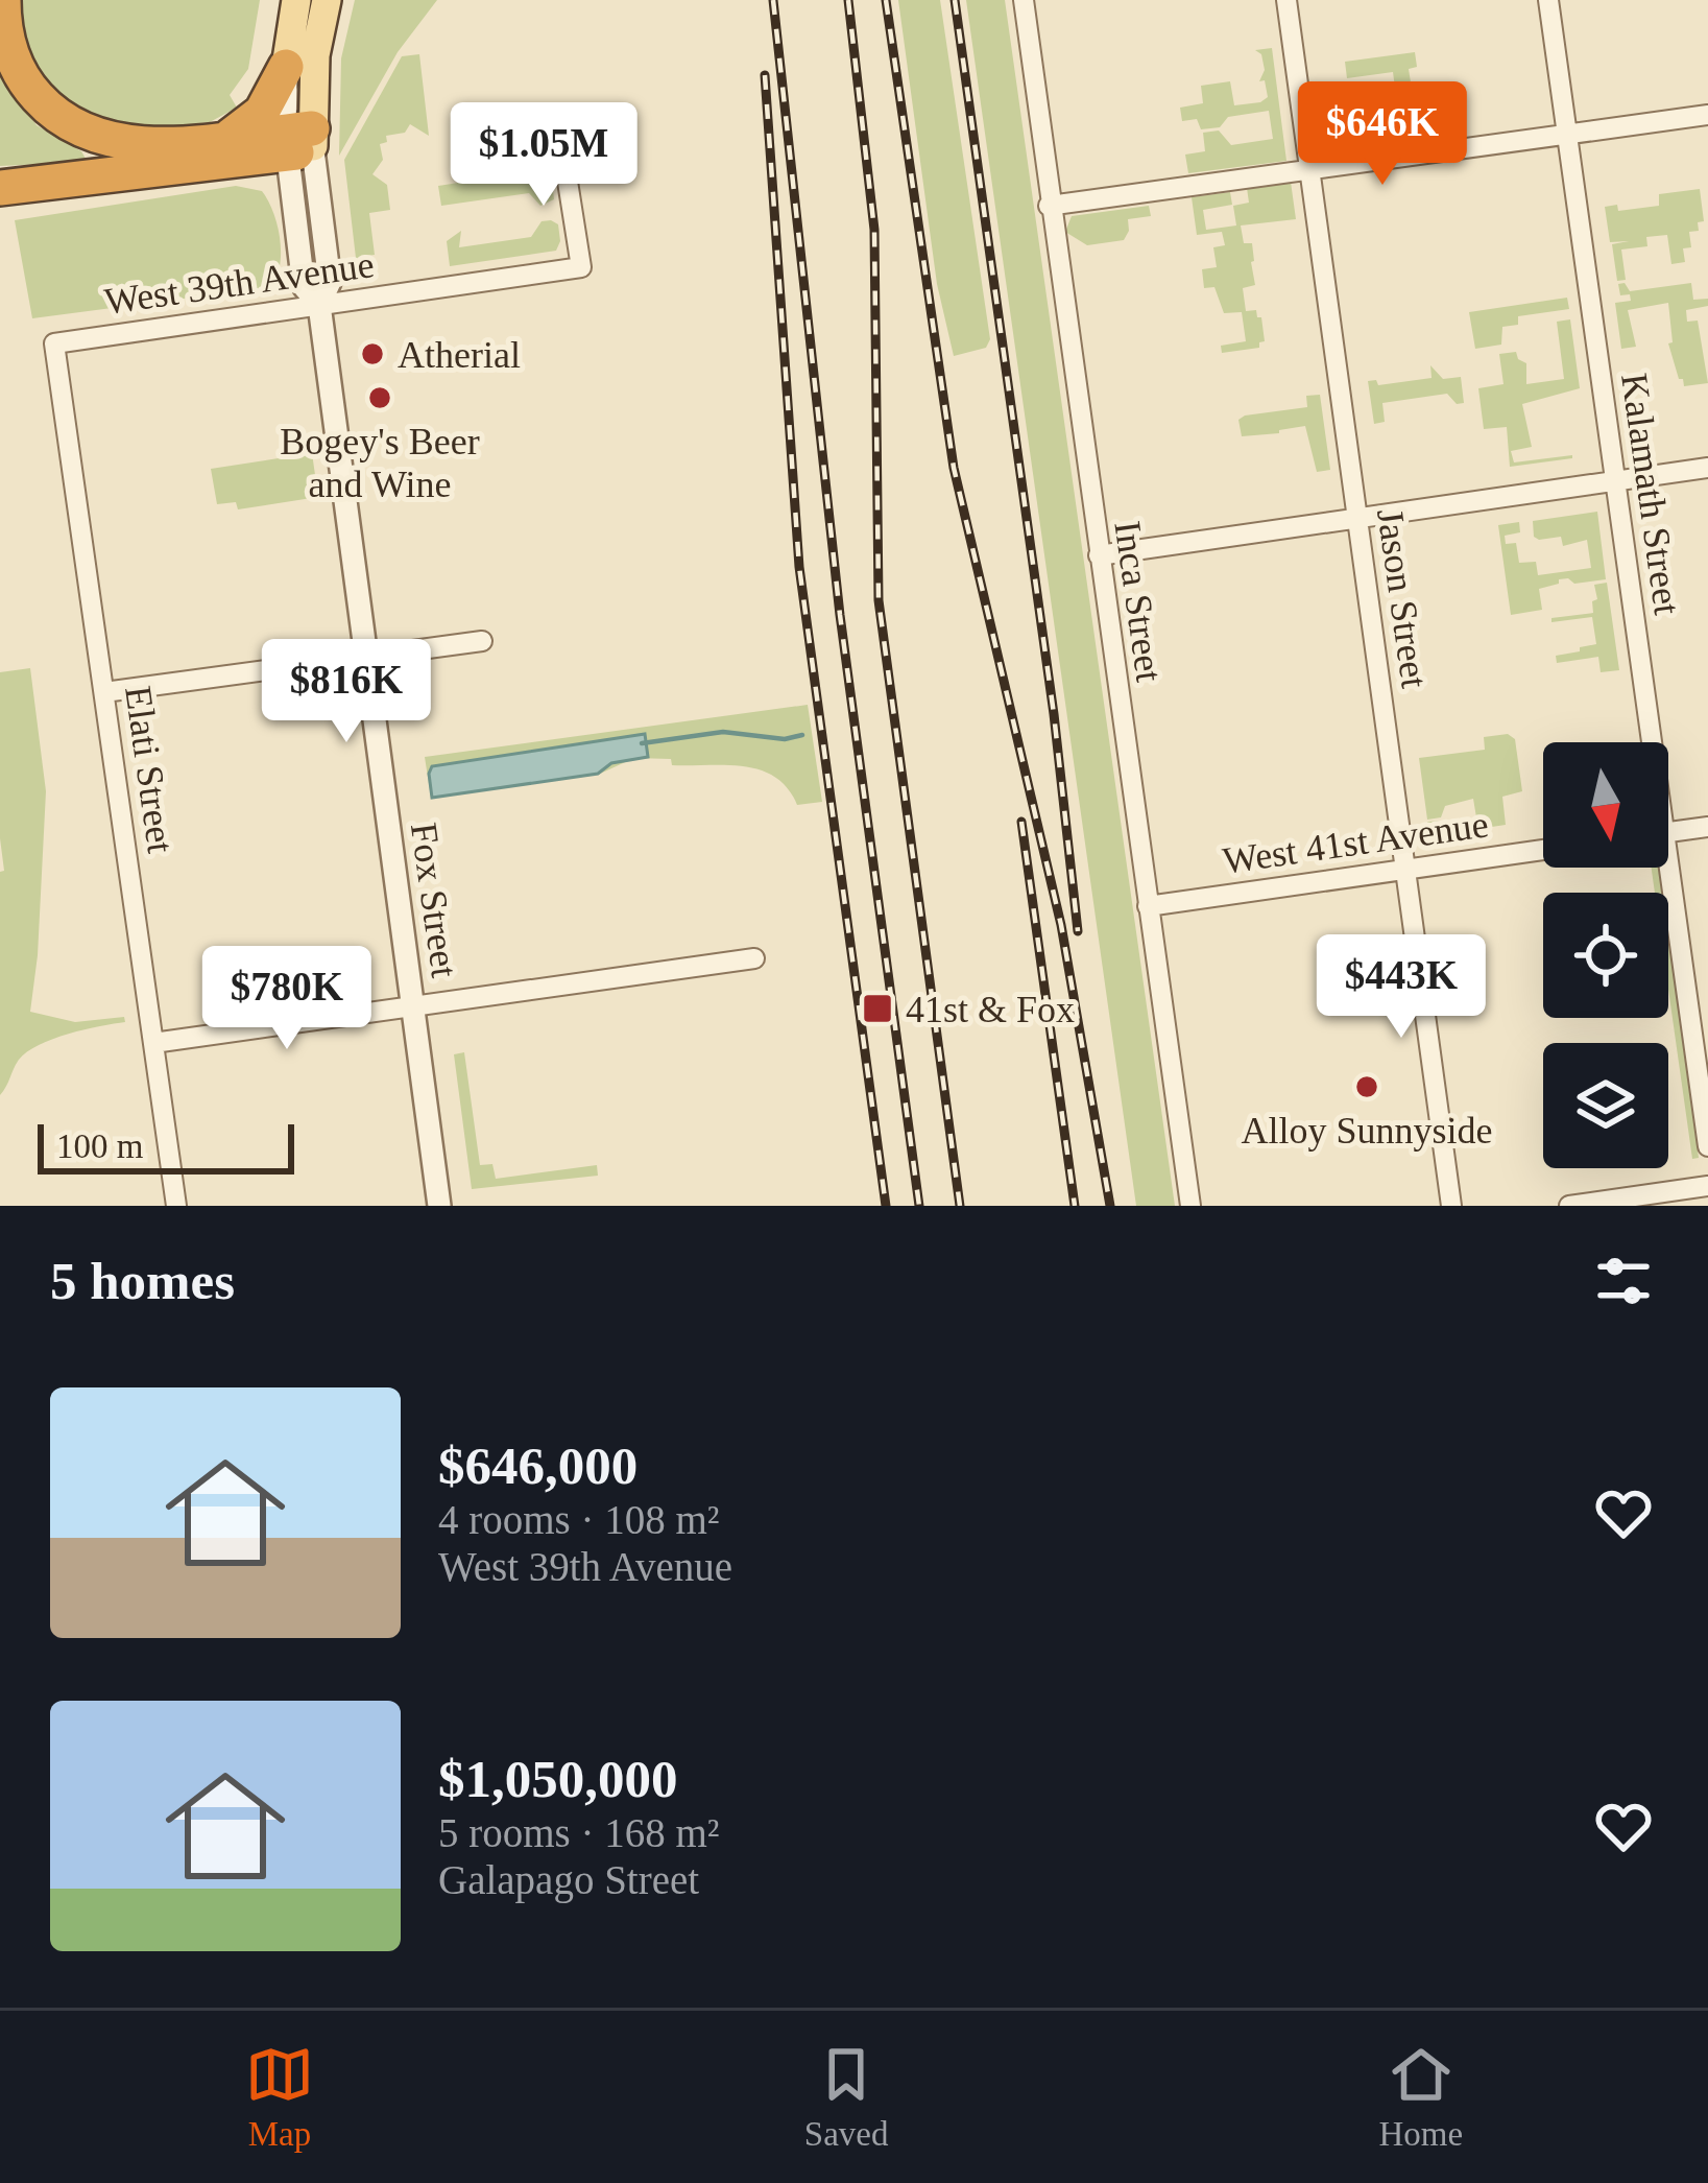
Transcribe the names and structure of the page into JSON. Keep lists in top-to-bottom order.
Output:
{
  "streets": {
    "main road": ["Fox Street"],
    "street": [
      "West 39th Avenue",
      "Kalamath Street",
      "Jason Street",
      "Inca Street",
      "Elati Street",
      "West 41st Avenue"
    ]
  },
  "crossings": [
    ["West 39th Avenue", "Elati Street"],
    ["West 39th Avenue", "Fox Street"],
    ["Jason Street", "West 41st Avenue"],
    ["Inca Street", "West 41st Avenue"]
  ],
  "places": {
    "other": ["Atherial", "Bogey's Beer and Wine", "Alloy Sunnyside"],
    "transit": ["41st & Fox"]
  },
  "scale_bar": "100 m",
  "north": "bottom",
  "page": {
    "price": [
      "$646K",
      "$1.05M",
      "$816K",
      "$443K",
      "$780K"
    ],
    "scale": "100 m",
    "heading": "5 homes",
    "list": [
      {
        "name": "$646,000",
        "note": "4 rooms · 108 m² · West 39th Avenue"
      },
      {
        "name": "$1,050,000",
        "note": "5 rooms · 168 m² · Galapago Street"
      }
    ],
    "tabs": ["Map", "Saved", "Home"]
  }
}
